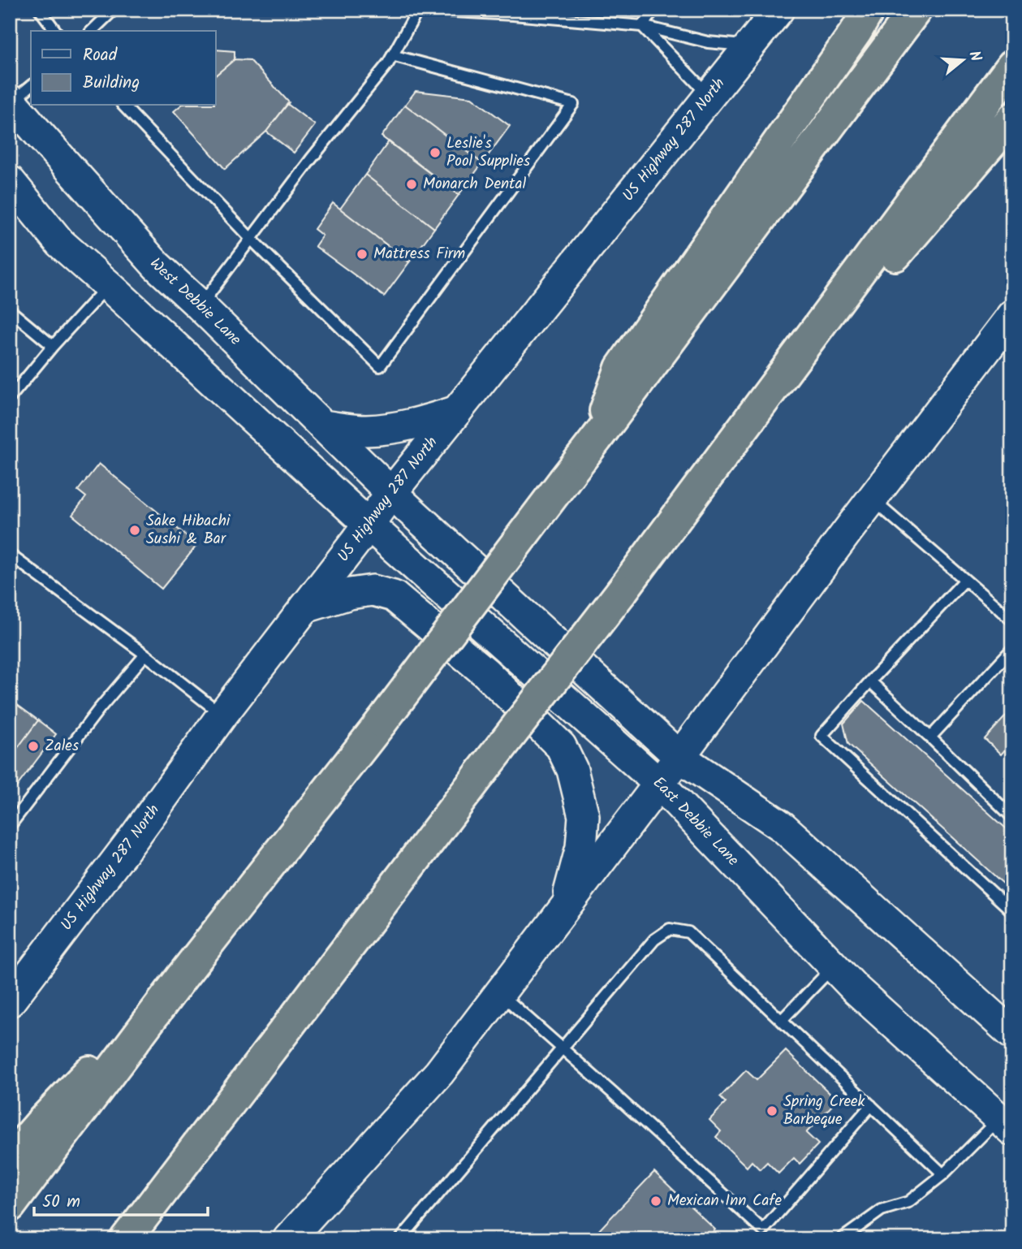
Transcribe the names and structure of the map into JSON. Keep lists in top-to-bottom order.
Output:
{
  "streets": {
    "main road": ["US Highway 287 North", "West Debbie Lane", "East Debbie Lane"]
  },
  "crossings": [
    ["US Highway 287 North", "West Debbie Lane"],
    ["US Highway 287 North", "East Debbie Lane"]
  ],
  "places": [
    "Leslie's Pool Supplies",
    "Monarch Dental",
    "Mattress Firm",
    "Sake Hibachi Sushi & Bar",
    "Zales",
    "Spring Creek Barbeque",
    "Mexican Inn Cafe"
  ],
  "legend": ["Road", "Building"],
  "scale_bar": "50 m",
  "north": "right"
}
